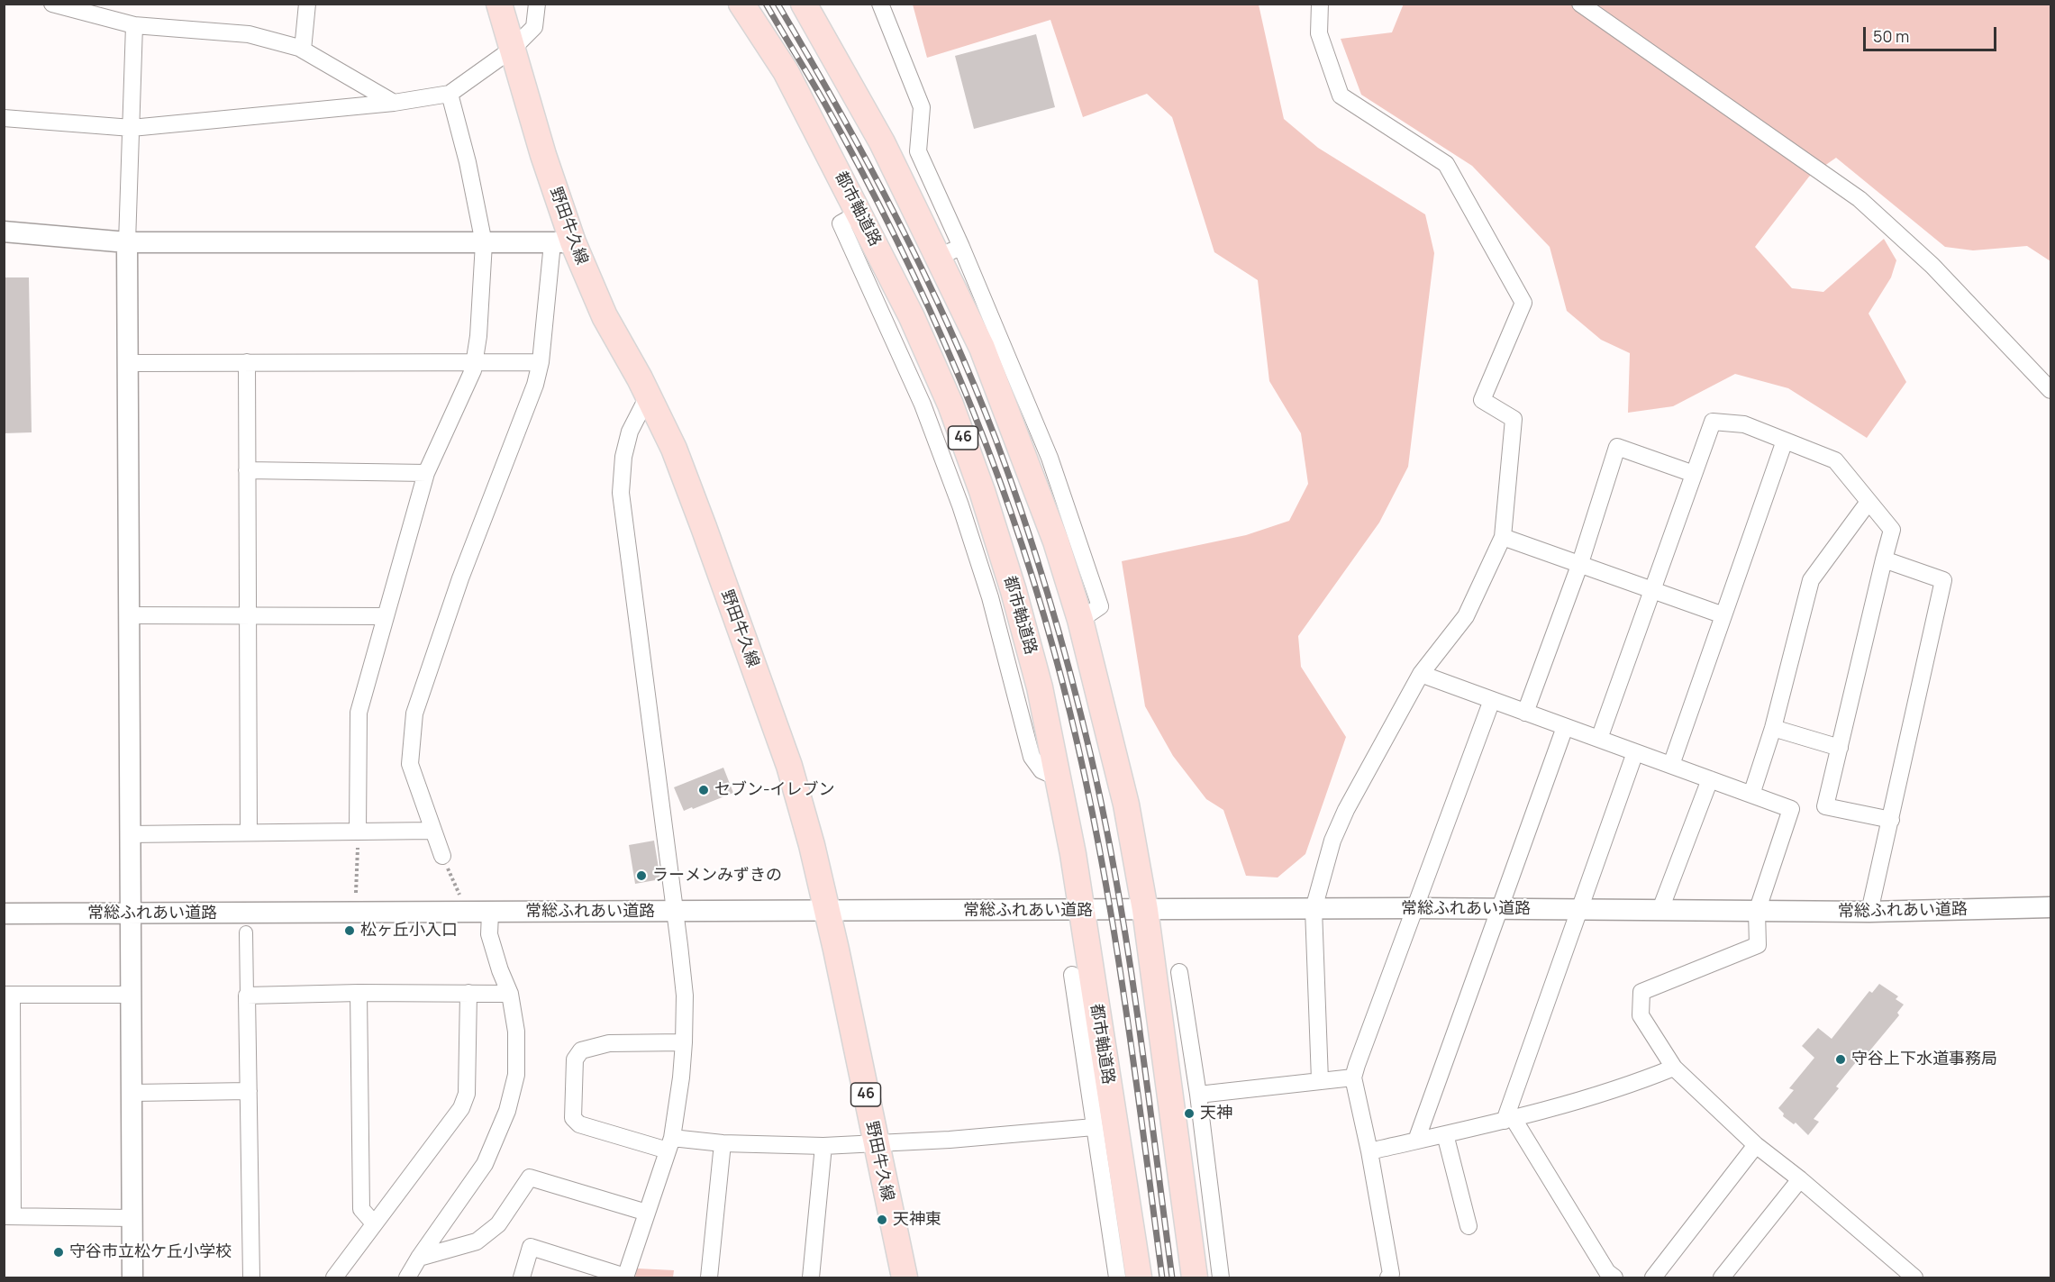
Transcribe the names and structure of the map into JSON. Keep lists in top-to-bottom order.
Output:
{
  "streets": {
    "main road": ["都市軸道路", "野田牛久線", "46"],
    "street": ["常総ふれあい道路"]
  },
  "crossings": [
    ["都市軸道路", "常総ふれあい道路"],
    ["野田牛久線", "常総ふれあい道路"]
  ],
  "places": [
    "セブン-イレブン",
    "ラーメンみずきの",
    "松ヶ丘小入口",
    "守谷上下水道事務局",
    "天神",
    "天神東",
    "守谷市立松ケ丘小学校"
  ],
  "scale_bar": "50 m"
}
